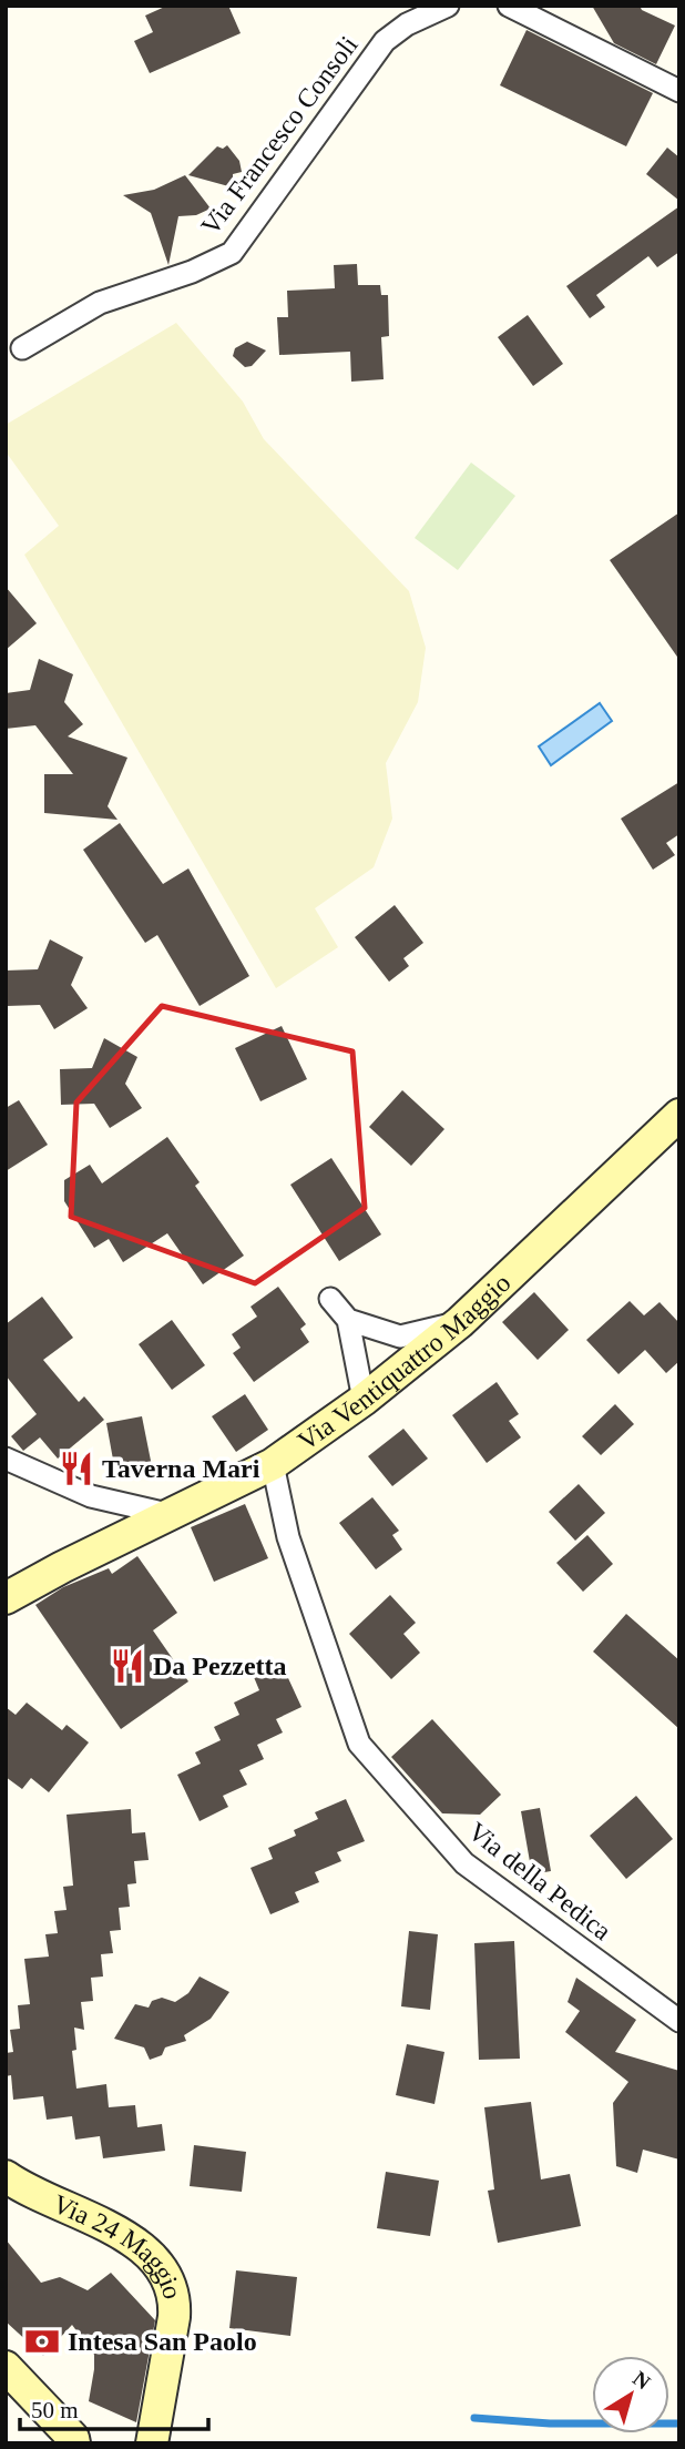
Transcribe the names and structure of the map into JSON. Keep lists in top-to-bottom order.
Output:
{
  "streets": {
    "main road": ["Via Ventiquattro Maggio", "Via 24 Maggio"],
    "street": ["Via Francesco Consoli", "Via della Pedica"]
  },
  "crossings": [
    ["Via Ventiquattro Maggio", "Via della Pedica"]
  ],
  "places": {
    "restaurant": ["Taverna Mari", "Da Pezzetta"],
    "bank": ["Intesa San Paolo"]
  },
  "scale_bar": "50 m",
  "north": "top right"
}
